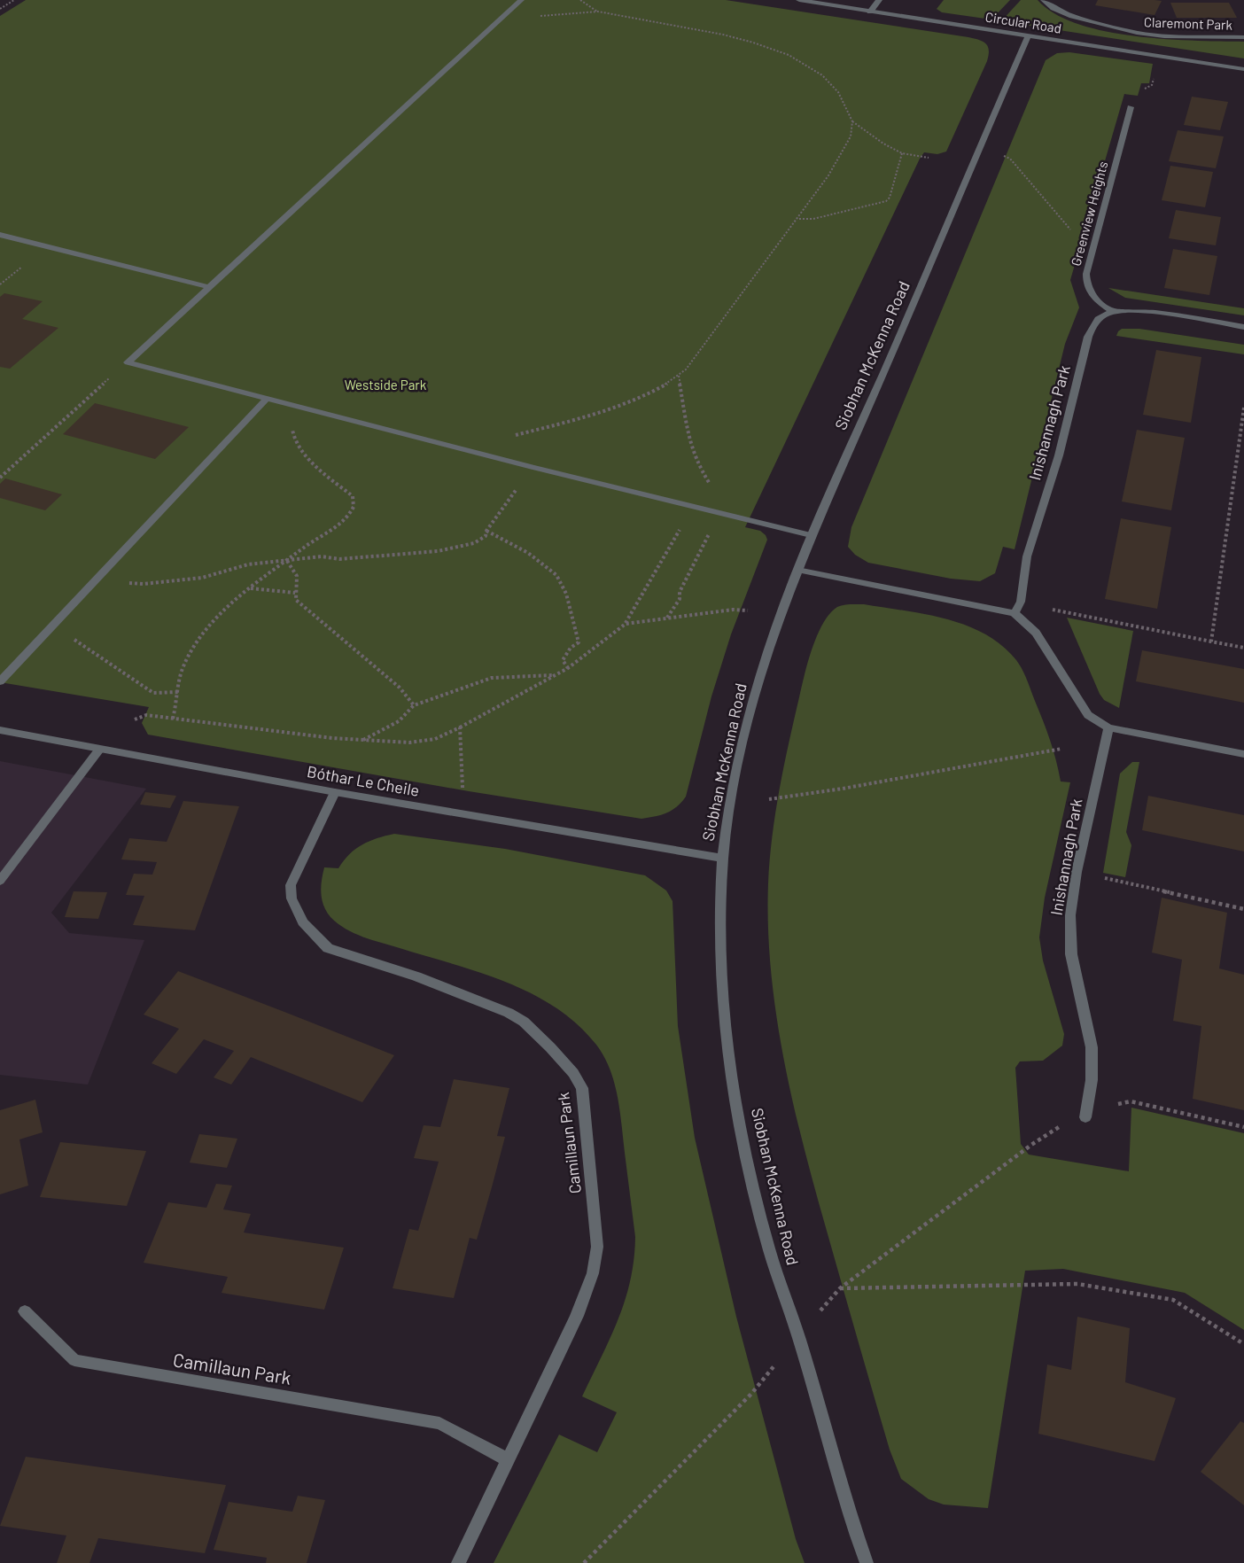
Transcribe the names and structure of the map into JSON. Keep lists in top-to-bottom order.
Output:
{
  "streets": {
    "street": [
      "Circular Road",
      "Claremont Park",
      "Greenview Heights",
      "Siobhan McKenna Road",
      "Inishannagh Park",
      "Bóthar Le Cheile",
      "Camillaun Park"
    ]
  },
  "crossings": [
    ["Circular Road", "Siobhan McKenna Road"],
    ["Greenview Heights", "Inishannagh Park"],
    ["Siobhan McKenna Road", "Bóthar Le Cheile"],
    ["Bóthar Le Cheile", "Camillaun Park"]
  ],
  "parks": ["Westside Park"]
}
